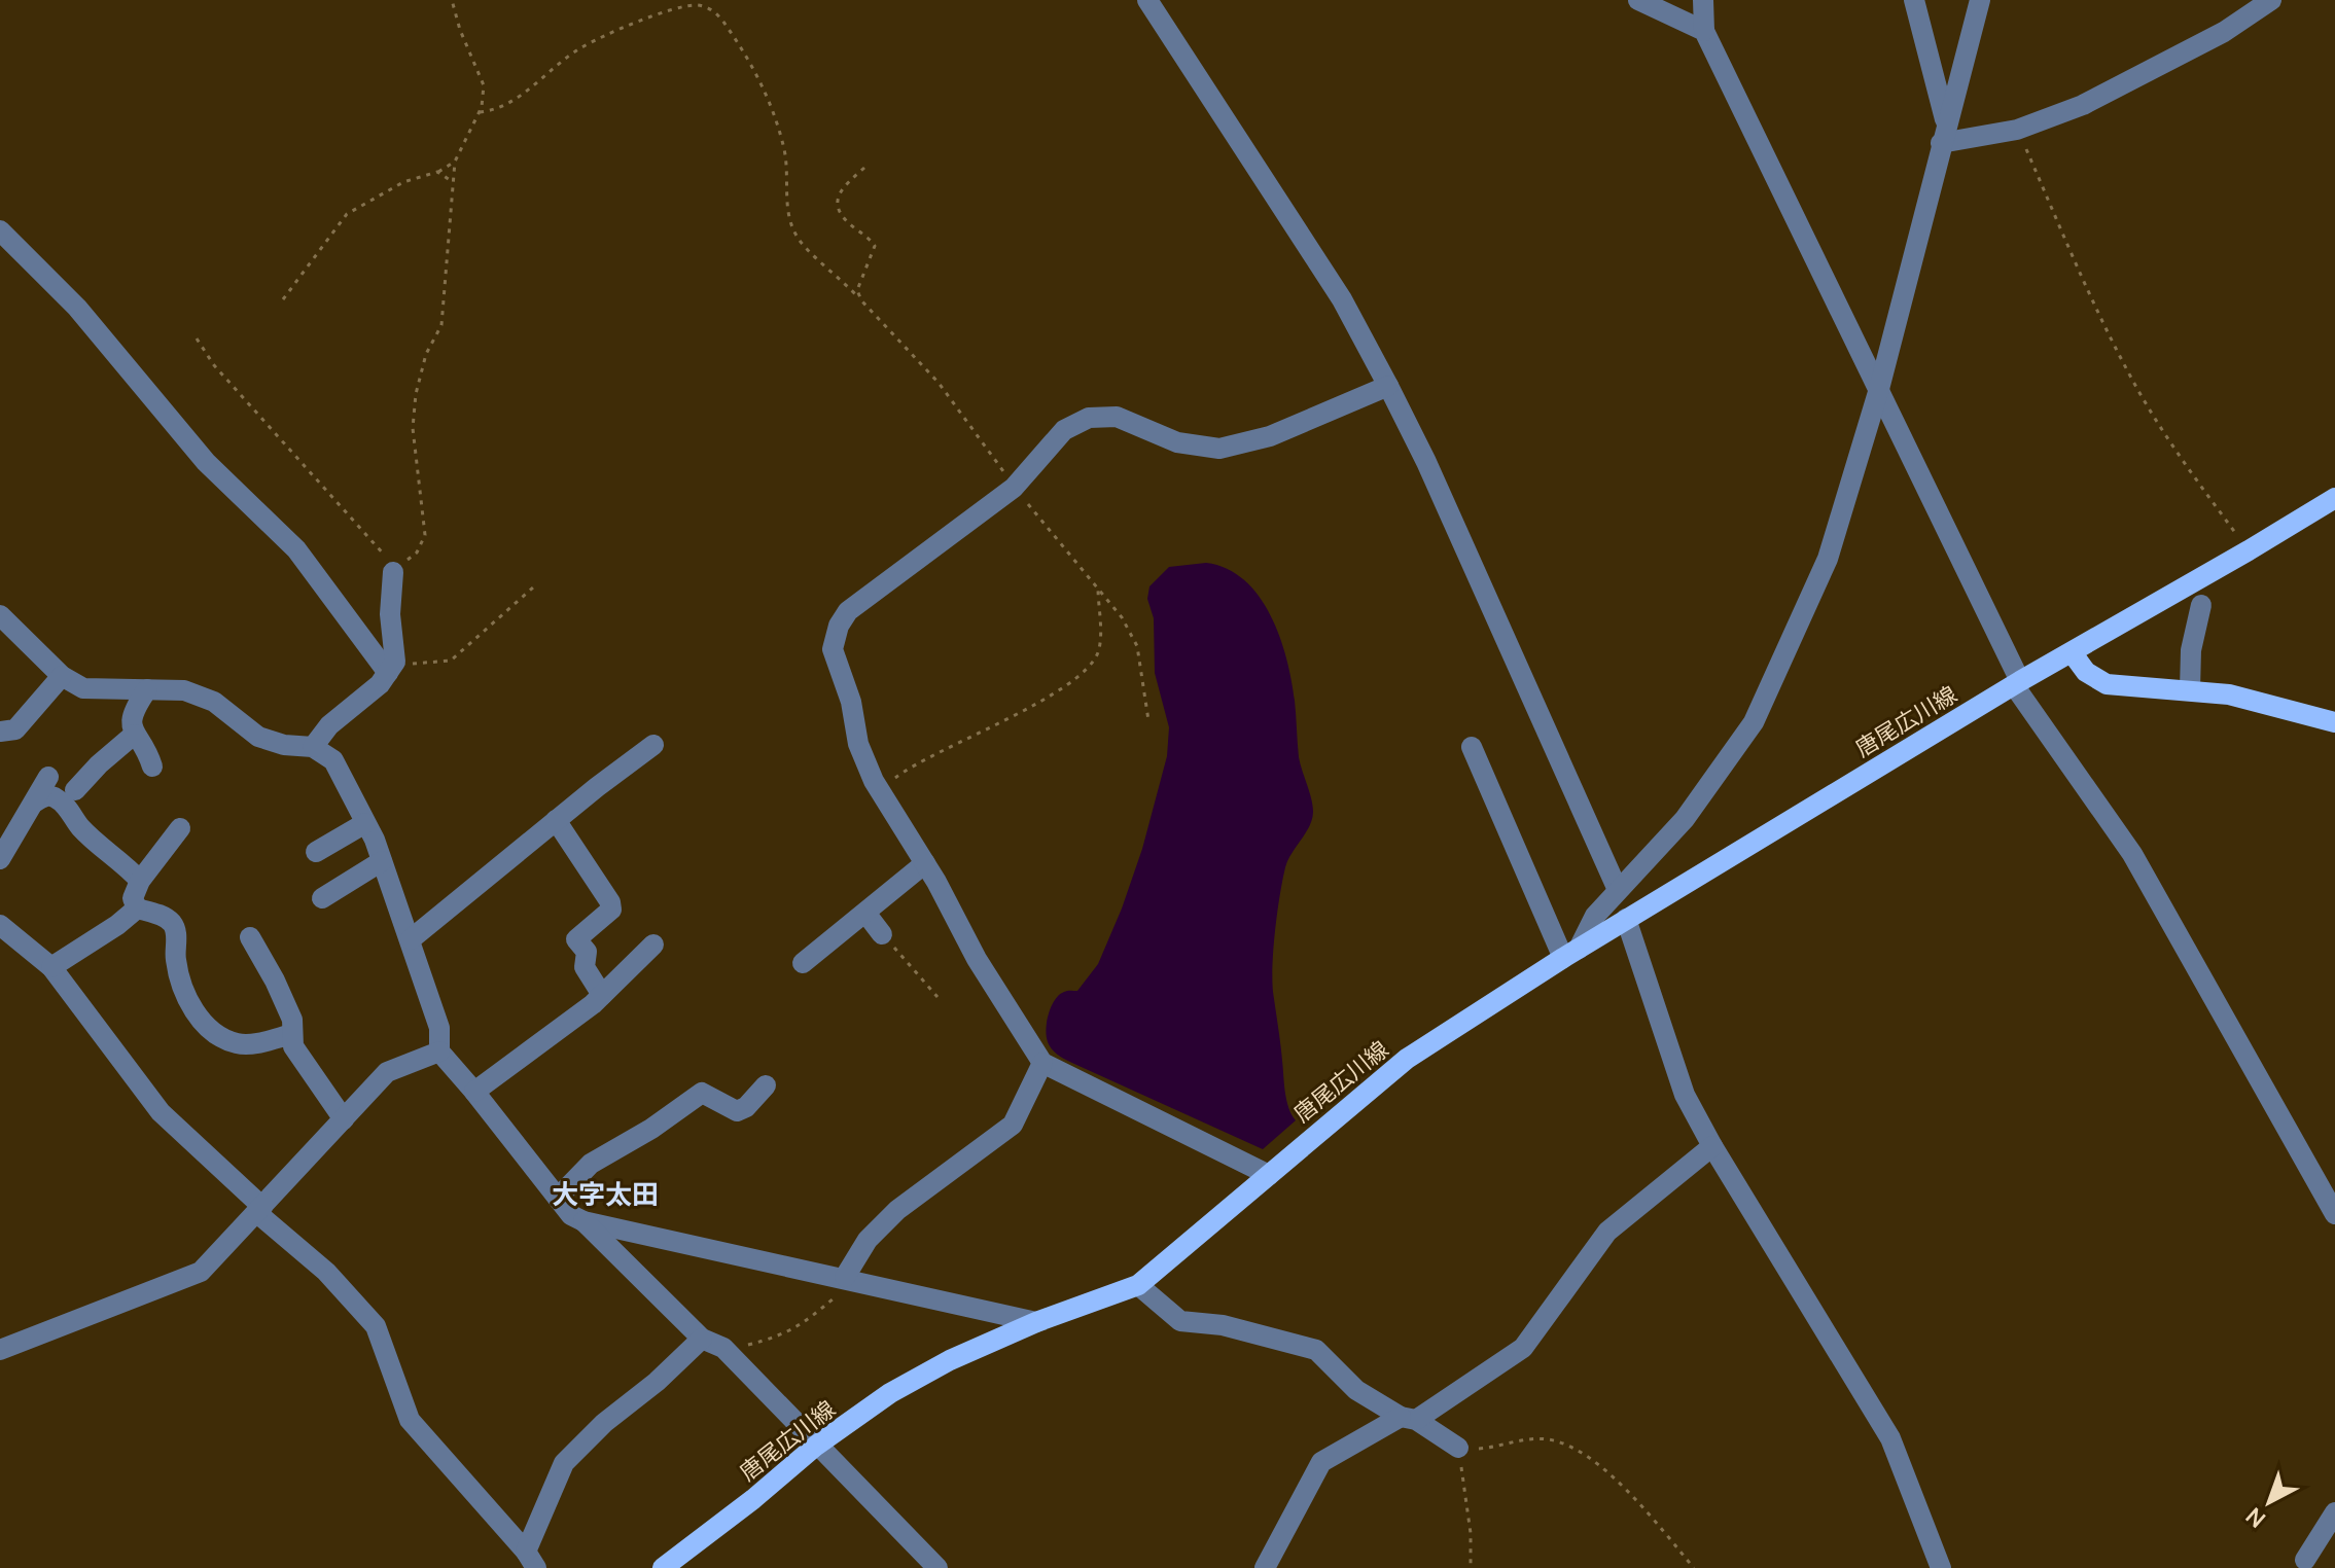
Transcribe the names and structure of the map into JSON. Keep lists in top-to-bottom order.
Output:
{
  "streets": {
    "main road": ["唐尾広川線"]
  },
  "districts": ["大字太田"],
  "north": "bottom left"
}
